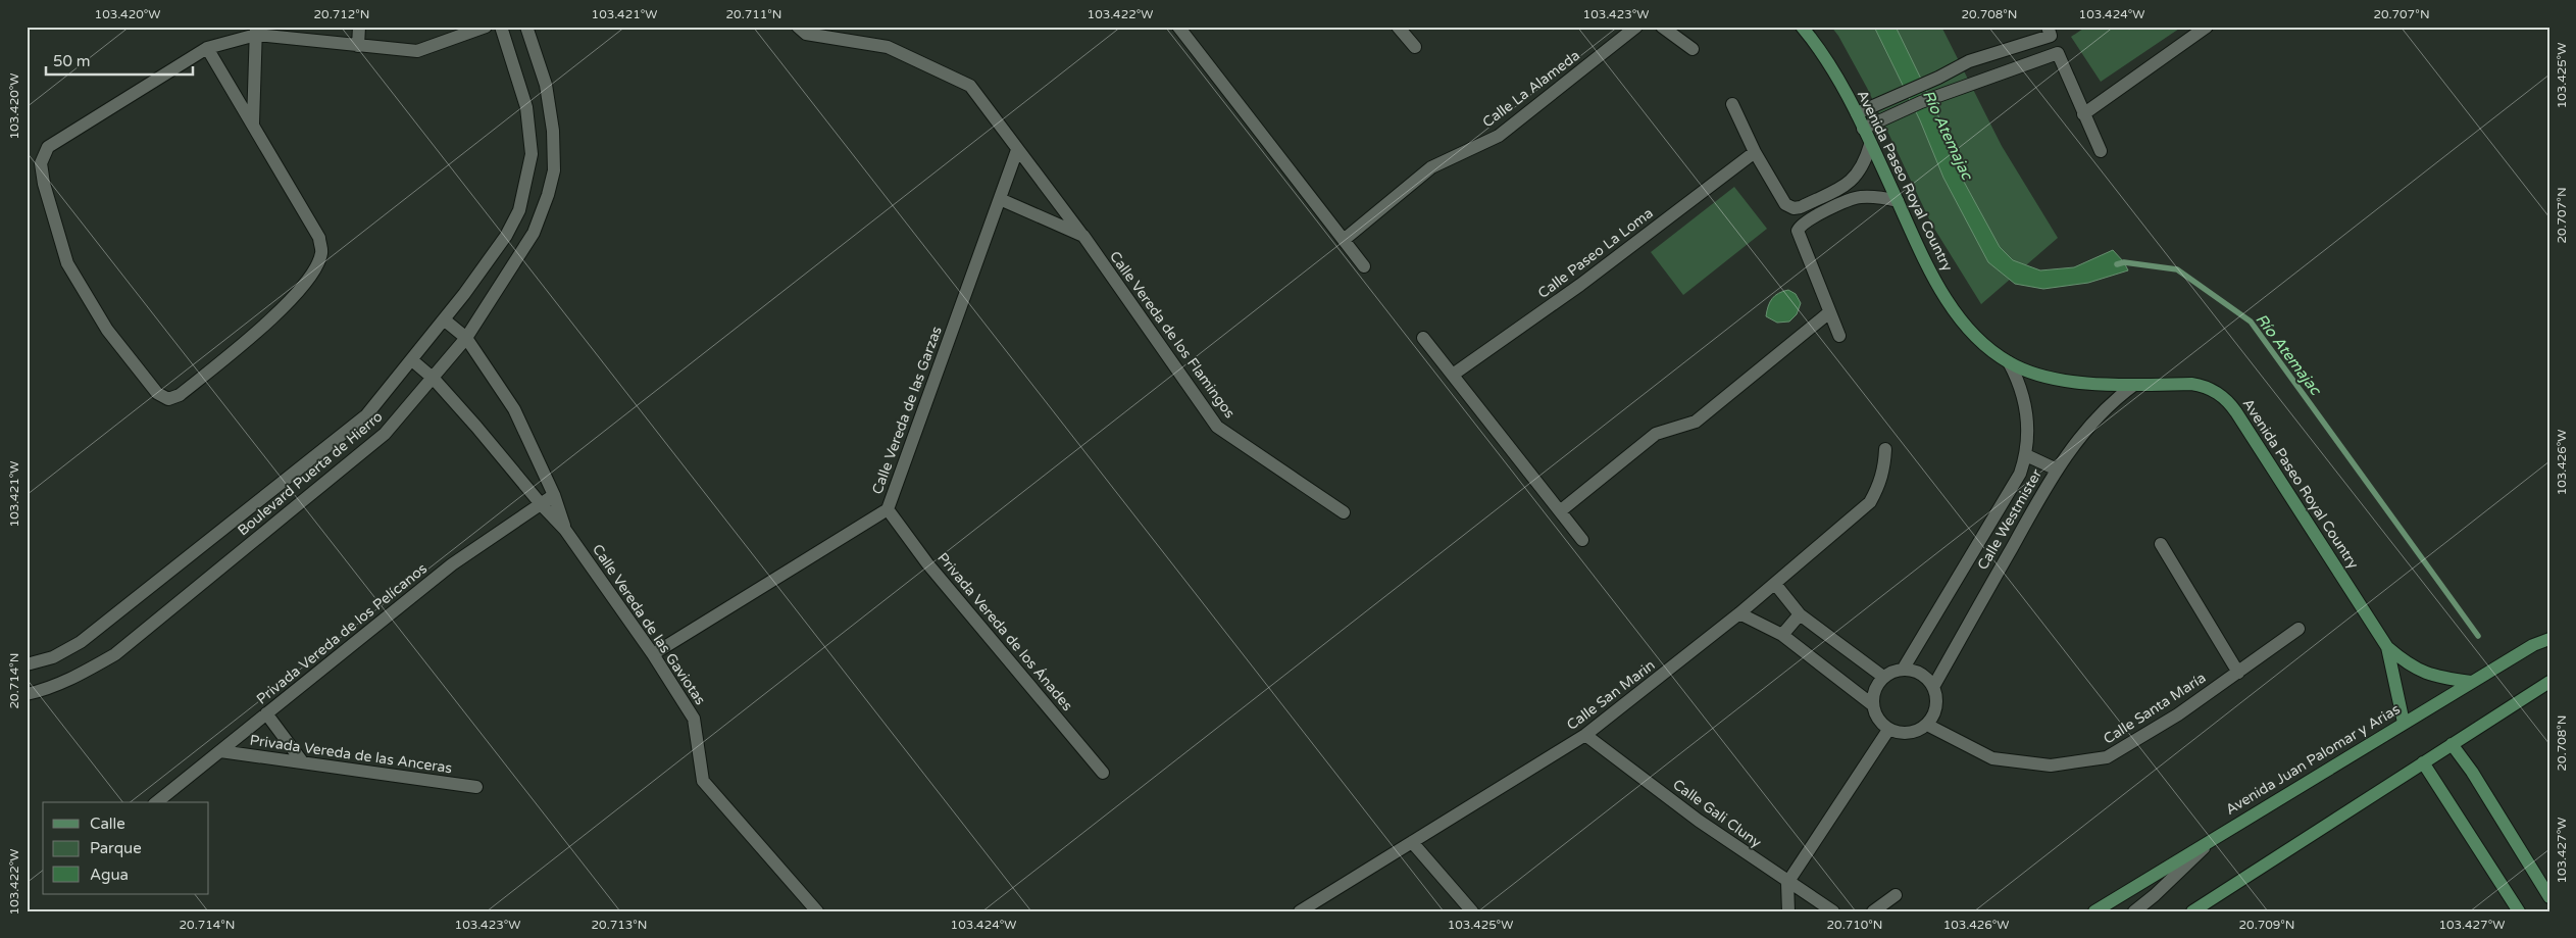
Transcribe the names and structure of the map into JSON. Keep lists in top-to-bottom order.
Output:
{
  "streets": {
    "street": [
      "Calle La Alameda",
      "Avenida Paseo Royal Country",
      "Calle Paseo La Loma",
      "Calle Vereda de los Flamingos",
      "Calle Vereda de las Garzas",
      "Boulevard Puerta de Hierro",
      "Calle Westmister",
      "Calle Vereda de las Gaviotas",
      "Privada Vereda de los Ánades",
      "Privada Vereda de los Pelícanos",
      "Calle San Marin",
      "Calle Santa María",
      "Privada Vereda de las Anceras",
      "Avenida Juan Palomar y Arias",
      "Calle Gali Cluny"
    ]
  },
  "crossings": [
    ["Avenida Paseo Royal Country", "Calle Westmister"],
    ["Avenida Paseo Royal Country", "Avenida Juan Palomar y Arias"],
    ["Calle Vereda de los Flamingos", "Calle Vereda de las Garzas"],
    ["Calle Vereda de las Garzas", "Calle Vereda de las Gaviotas"],
    ["Calle Vereda de las Garzas", "Privada Vereda de los Ánades"],
    ["Boulevard Puerta de Hierro", "Calle Vereda de las Gaviotas"],
    ["Calle Westmister", "Calle Santa María"],
    ["Calle Vereda de las Gaviotas", "Privada Vereda de los Pelícanos"],
    ["Privada Vereda de los Pelícanos", "Privada Vereda de las Anceras"],
    ["Calle San Marin", "Calle Gali Cluny"]
  ],
  "water": ["Río Atemajac"],
  "legend": ["Calle", "Parque", "Agua"],
  "scale_bar": "50 m",
  "coordinates": [
    "103.420°W",
    "20.712°N",
    "103.421°W",
    "20.711°N",
    "103.422°W",
    "103.423°W",
    "20.708°N",
    "103.424°W",
    "20.707°N",
    "103.425°W",
    "103.426°W",
    "20.714°N",
    "103.427°W",
    "20.713°N",
    "20.710°N",
    "20.709°N"
  ]
}
